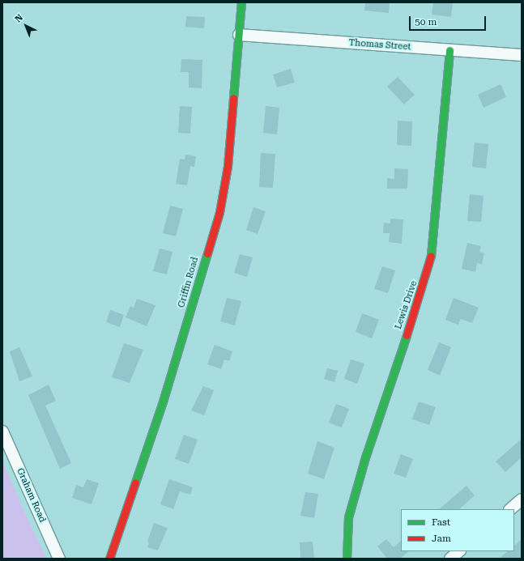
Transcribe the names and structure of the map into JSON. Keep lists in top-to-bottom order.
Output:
{
  "streets": {
    "street": [
      "Thomas Street",
      "Griffin Road",
      "Lewis Drive",
      "Graham Road"
    ]
  },
  "crossings": [
    ["Thomas Street", "Griffin Road"],
    ["Thomas Street", "Lewis Drive"]
  ],
  "legend": ["Fast", "Jam"],
  "scale_bar": "50 m",
  "north": "top left"
}
